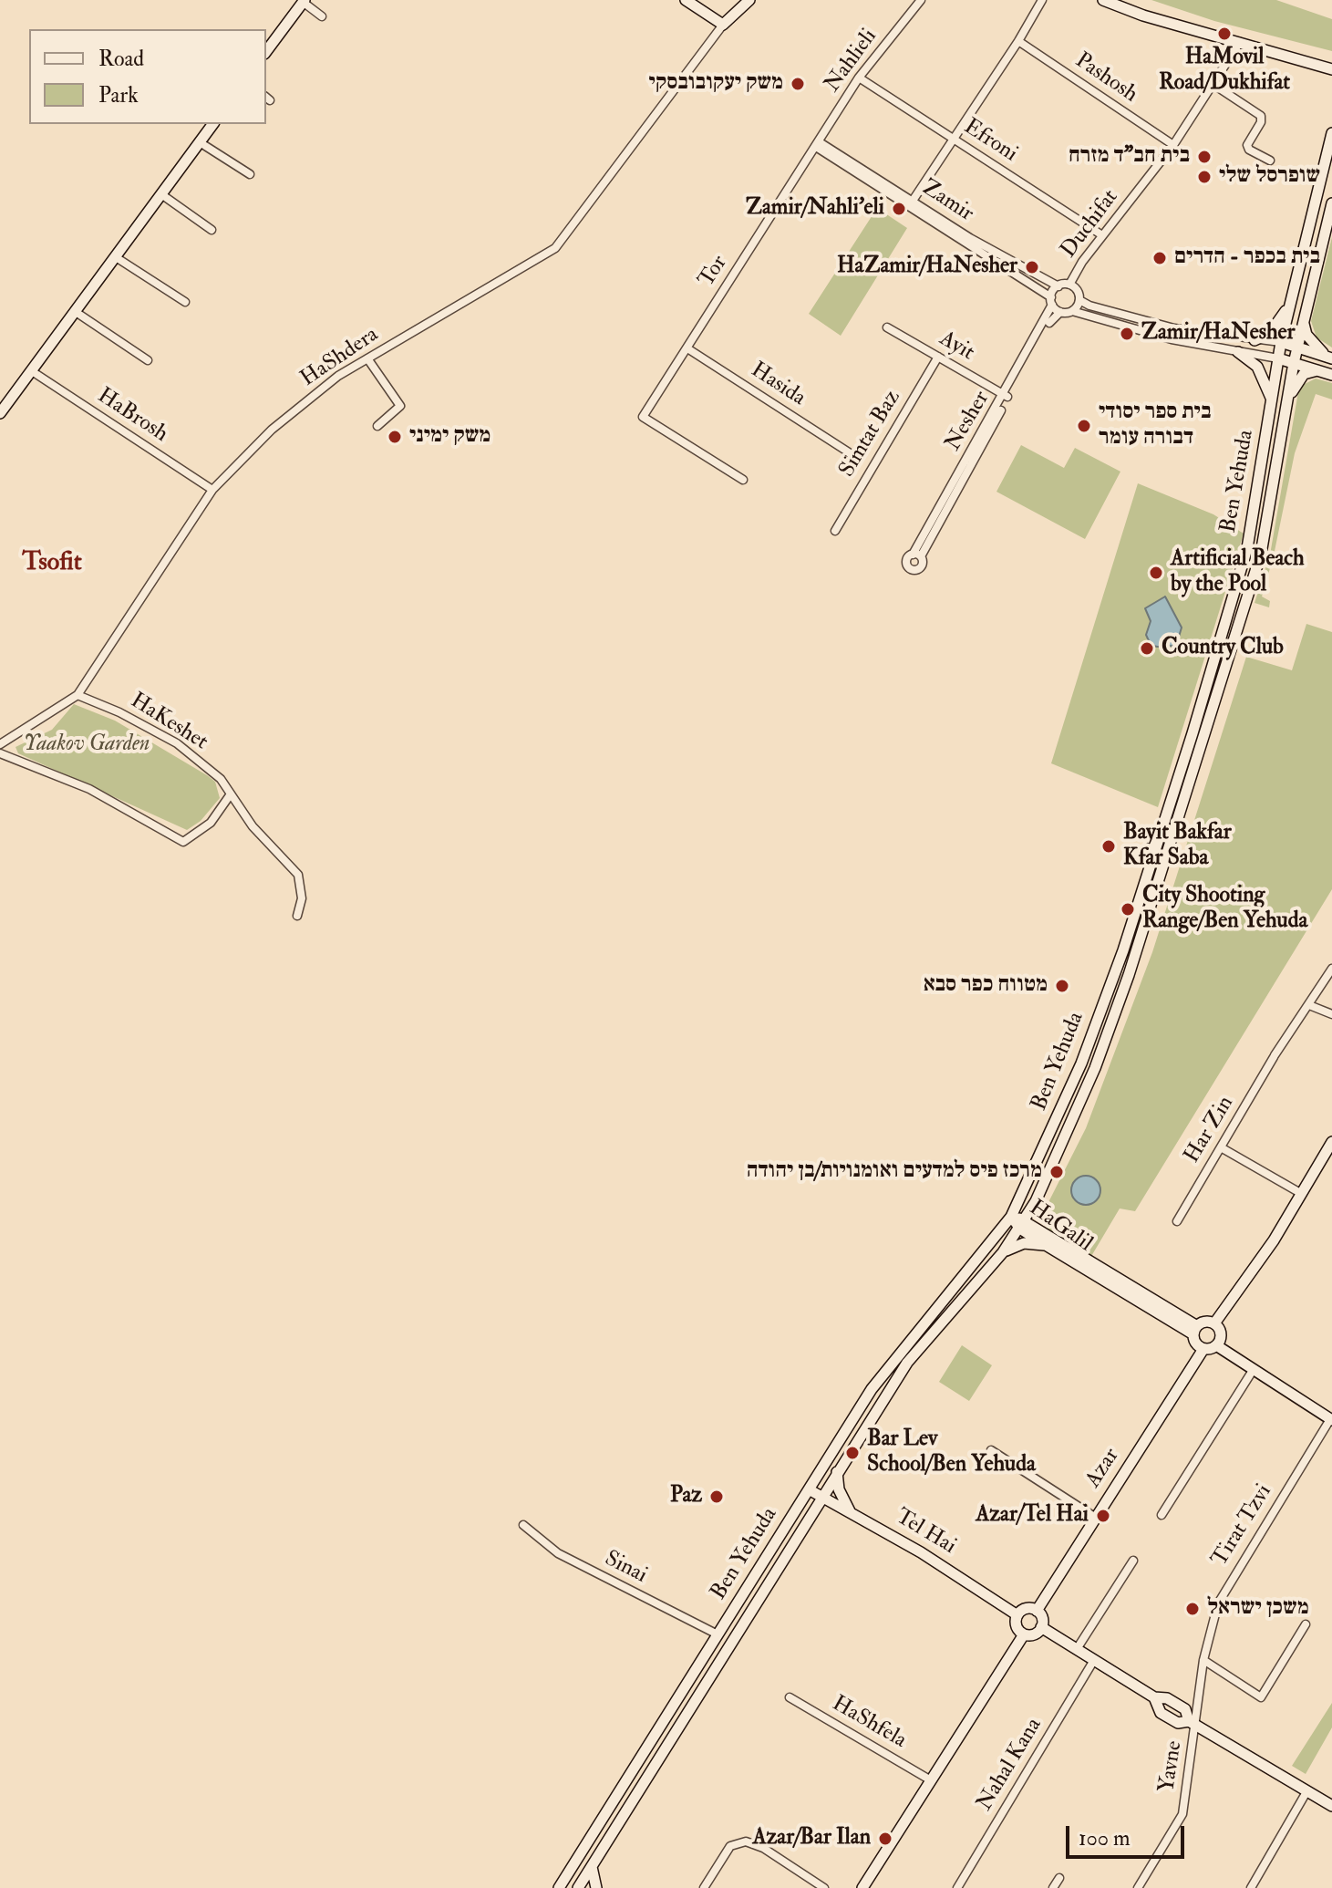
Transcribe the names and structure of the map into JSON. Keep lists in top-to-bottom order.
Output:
{
  "streets": {
    "main road": [
      "Ben Yehuda",
      "HaGalil",
      "Azar",
      "Tel Hai"
    ],
    "street": [
      "Nahlieli",
      "Pashosh",
      "Efroni",
      "Zamir",
      "Duchifat",
      "Tor",
      "Ayit",
      "HaShdera",
      "Hasida",
      "HaBrosh",
      "Nesher",
      "Simtat Baz",
      "HaKeshet",
      "Har Zin",
      "Tirat Tzvi",
      "Sinai",
      "HaShfela",
      "Nahal Kana",
      "Yavne"
    ]
  },
  "crossings": [
    ["Nahlieli", "Efroni"],
    ["Nahlieli", "Zamir"],
    ["Nahlieli", "Tor"],
    ["Pashosh", "Duchifat"],
    ["Efroni", "Duchifat"],
    ["Zamir", "Duchifat"],
    ["Zamir", "Tor"],
    ["Zamir", "Nesher"],
    ["Duchifat", "Nesher"],
    ["Tor", "Hasida"],
    ["Ayit", "Nesher"],
    ["Ayit", "Simtat Baz"],
    ["HaShdera", "HaBrosh"],
    ["HaShdera", "HaKeshet"],
    ["Ben Yehuda", "HaGalil"],
    ["Ben Yehuda", "Tel Hai"],
    ["Ben Yehuda", "Sinai"],
    ["HaGalil", "Azar"],
    ["Azar", "Tel Hai"],
    ["Tirat Tzvi", "Yavne"]
  ],
  "districts": ["Tsofit"],
  "parks": ["Yaakov Garden"],
  "places": [
    "HaMovil Road/Dukhifat",
    "משק יעקובובסקי",
    "בית חב\"ד מזרח",
    "שופרסל שלי",
    "Zamir/Nahli'eli",
    "בית בכפר - הדרים",
    "HaZamir/HaNesher",
    "Zamir/HaNesher",
    "בית ספר יסודי דבורה עומר",
    "משק ימיני",
    "Artificial Beach by the Pool",
    "Country Club",
    "Bayit Bakfar Kfar Saba",
    "City Shooting Range/Ben Yehuda",
    "מטווח כפר סבא",
    "מרכז פיס למדעים ואומנויות/בן יהודה",
    "Bar Lev School/Ben Yehuda",
    "Paz",
    "Azar/Tel Hai",
    "משכן ישראל",
    "Azar/Bar Ilan"
  ],
  "legend": ["Road", "Park"],
  "scale_bar": "100 m"
}
